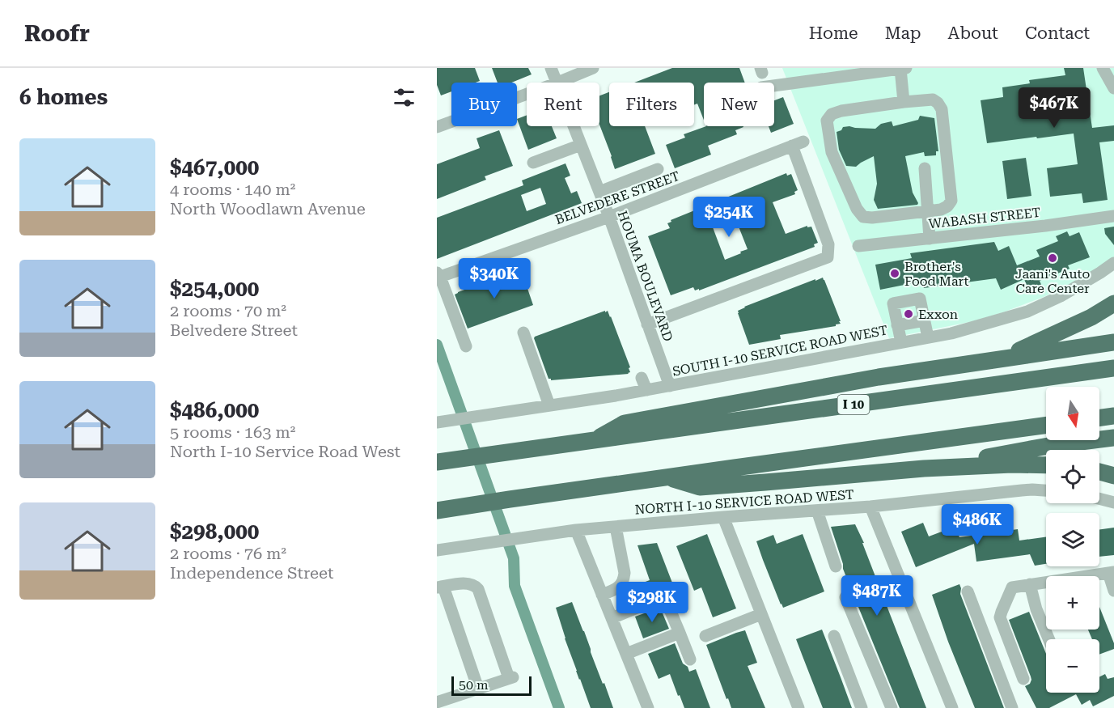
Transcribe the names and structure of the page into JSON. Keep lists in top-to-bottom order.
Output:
{
  "streets": {
    "highway": ["I 10"],
    "street": [
      "BELVEDERE STREET",
      "WABASH STREET",
      "HOUMA BOULEVARD",
      "SOUTH I-10 SERVICE ROAD WEST",
      "NORTH I-10 SERVICE ROAD WEST"
    ]
  },
  "crossings": [
    ["BELVEDERE STREET", "HOUMA BOULEVARD"],
    ["HOUMA BOULEVARD", "SOUTH I-10 SERVICE ROAD WEST"]
  ],
  "places": ["Jaani's Auto Care Center", "Brother's Food Mart", "Exxon"],
  "scale_bar": "50 m",
  "north": "bottom",
  "page": {
    "header": "Roofr",
    "nav": [
      "Home",
      "Map",
      "About",
      "Contact"
    ],
    "heading": "6 homes",
    "chip": [
      "Buy",
      "Rent",
      "Filters",
      "New"
    ],
    "price": [
      "$467K",
      "$254K",
      "$340K",
      "$486K",
      "$487K",
      "$298K"
    ],
    "list": [
      {
        "name": "$467,000",
        "note": "4 rooms · 140 m² · North Woodlawn Avenue"
      },
      {
        "name": "$254,000",
        "note": "2 rooms · 70 m² · Belvedere Street"
      },
      {
        "name": "$486,000",
        "note": "5 rooms · 163 m² · North I-10 Service Road West"
      },
      {
        "name": "$298,000",
        "note": "2 rooms · 76 m² · Independence Street"
      }
    ],
    "map_buttons": ["+", "−"],
    "scale": "50 m"
  }
}
